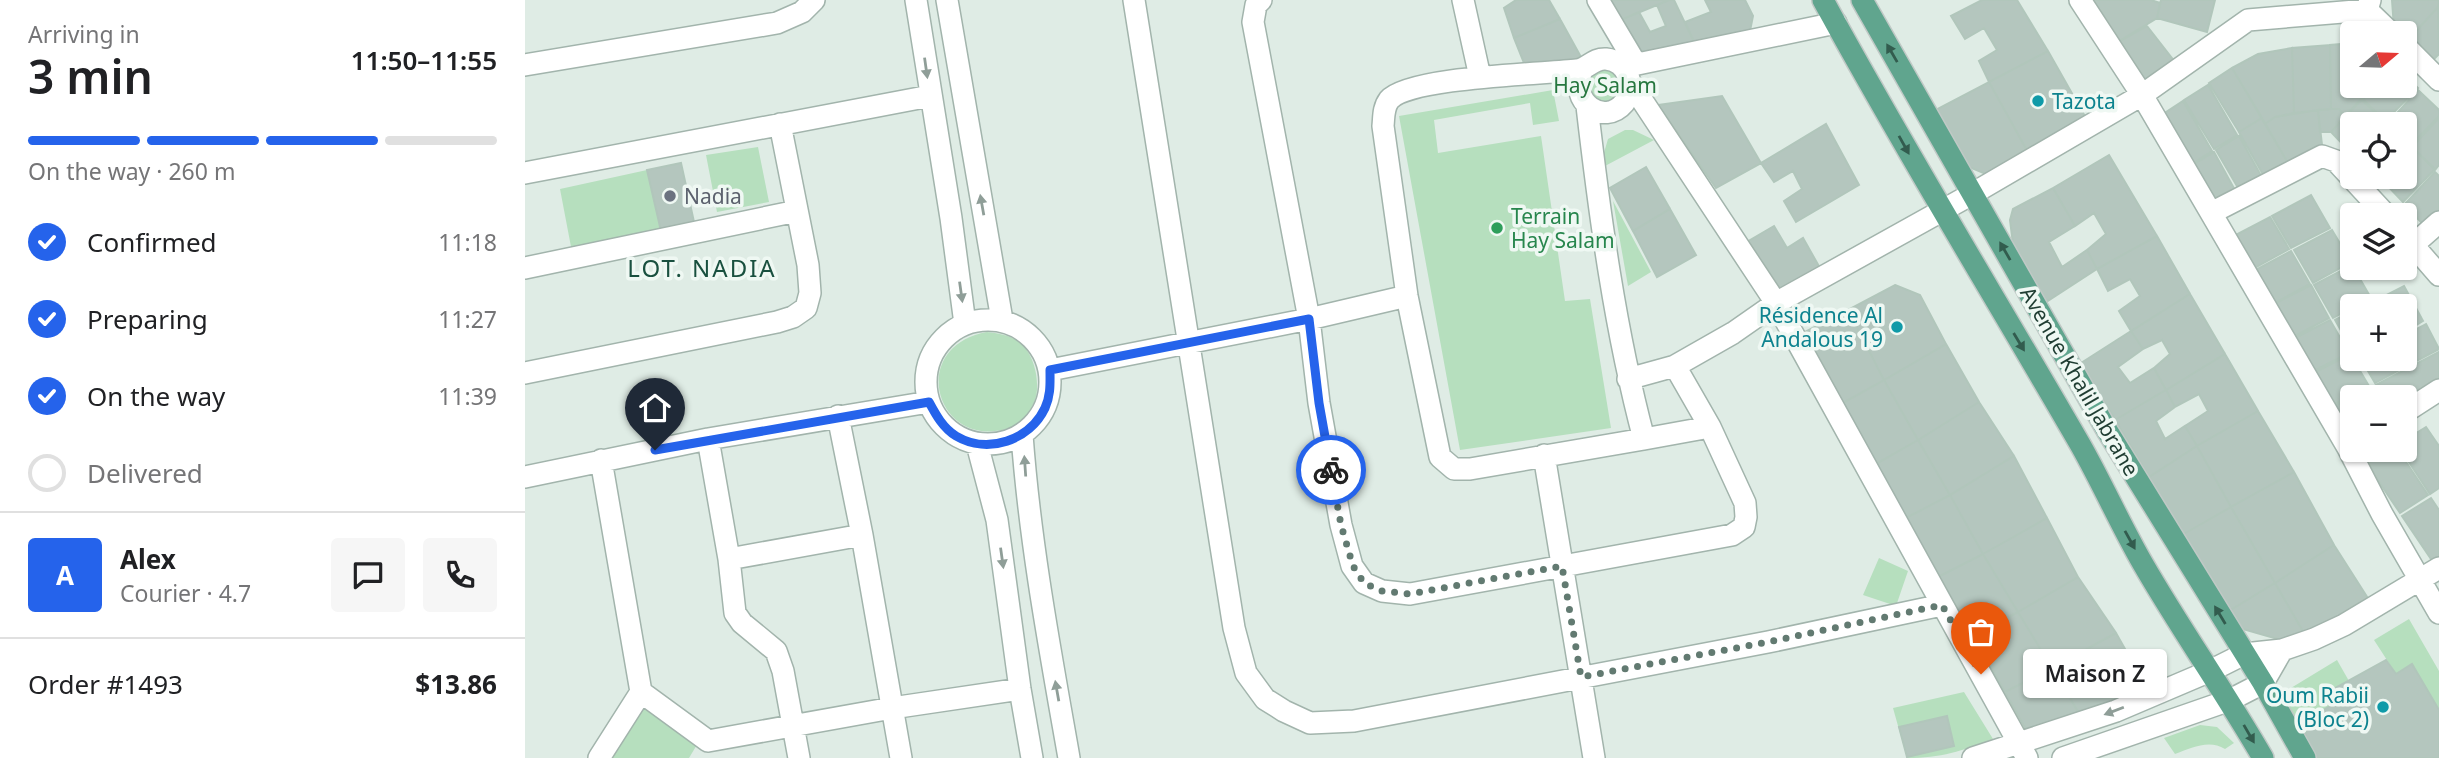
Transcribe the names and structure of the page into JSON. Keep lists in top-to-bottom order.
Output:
{
  "streets": {
    "main road": ["Avenue Khalil Jabrane"]
  },
  "districts": ["LOT. NADIA"],
  "parks": ["Hay Salam"],
  "places": [
    "Tazota",
    "Nadia",
    "Terrain Hay Salam",
    "Résidence Al Andalous 19",
    "Maison Z",
    "Oum Rabii (Bloc 2)"
  ],
  "north": "right",
  "page": {
    "heading": ["3 min", "Arriving in", "11:50–11:55"],
    "panel": [
      "Alex",
      "Courier · 4.7",
      "Order #1493",
      "$13.86"
    ],
    "map_buttons": ["+", "−"],
    "bar": "On the way · 260 m",
    "list": [
      ["Confirmed", "11:18"],
      ["Preparing", "11:27"],
      ["On the way", "11:39"],
      "Delivered"
    ],
    "round": "A",
    "bubble": "Maison Z"
  }
}
